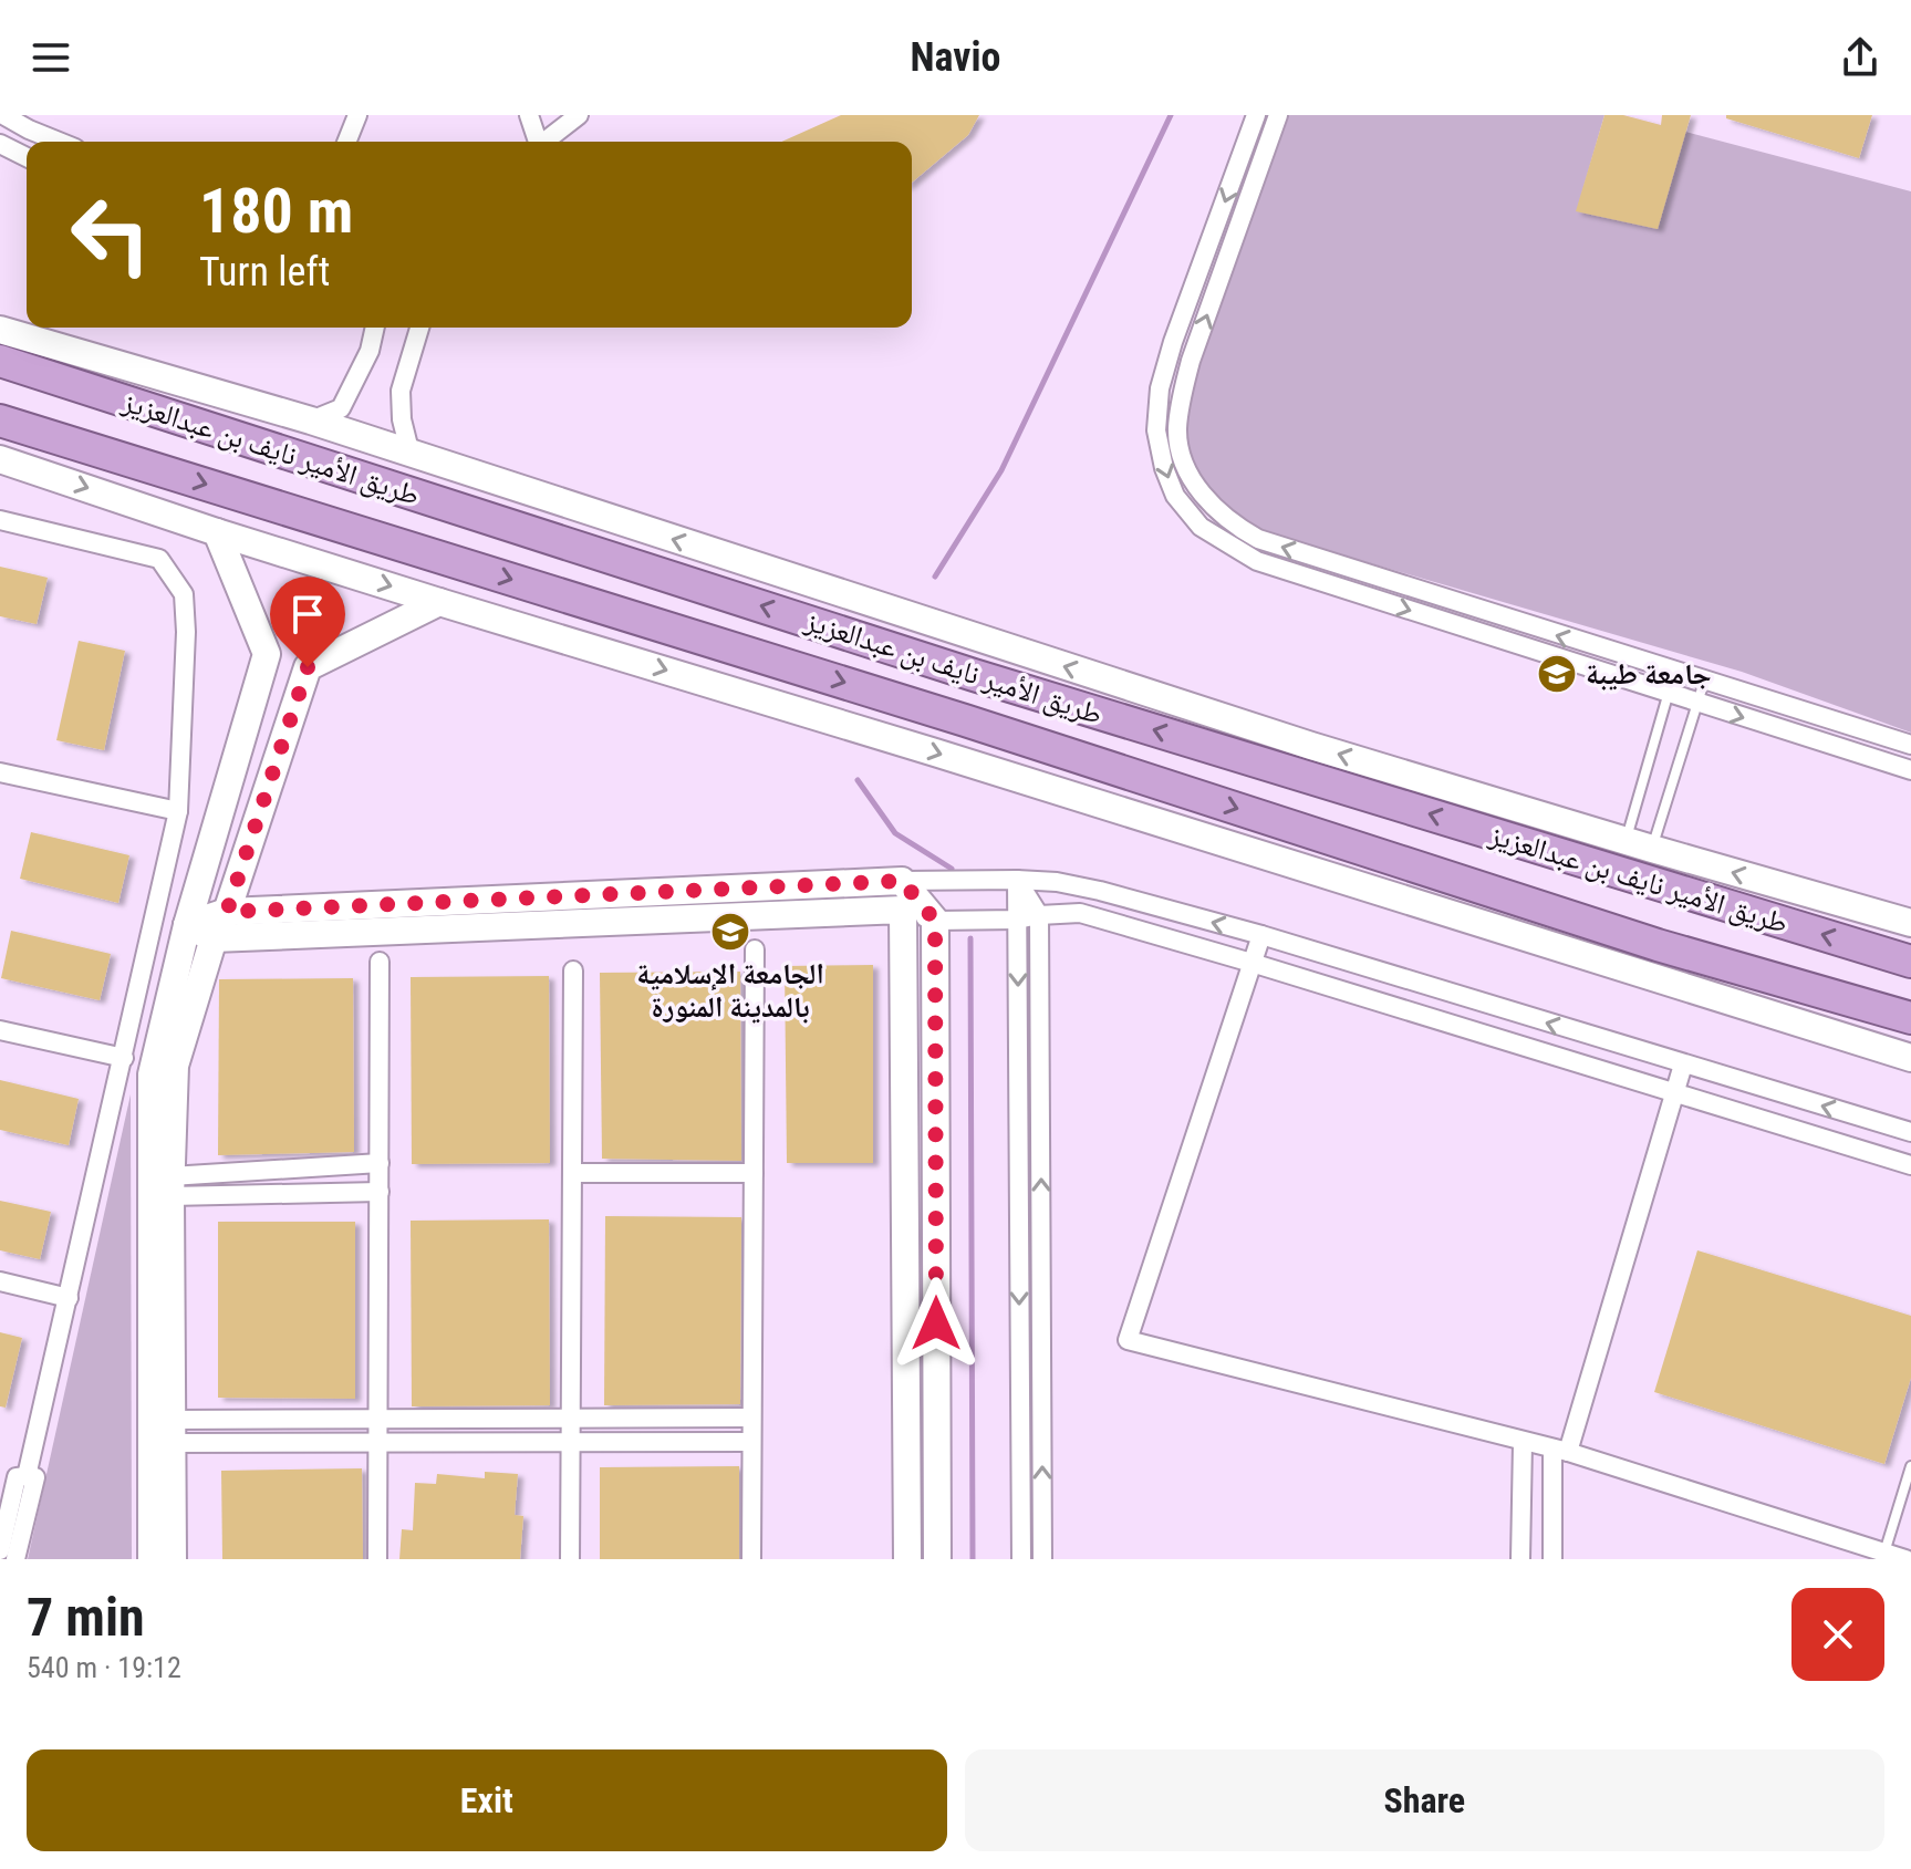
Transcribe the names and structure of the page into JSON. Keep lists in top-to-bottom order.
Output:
{
  "streets": {
    "highway": ["طريق الأمير نايف بن عبدالعزيز"]
  },
  "places": {
    "school or university": ["جامعة طيبة", "الجامعة الإسلامية بالمدينة المنورة"]
  },
  "page": {
    "header": "Navio",
    "turn": ["180 m", "Turn left"],
    "heading": ["7 min", "540 m · 19:12"],
    "buttons": ["Exit", "Share"]
  }
}
